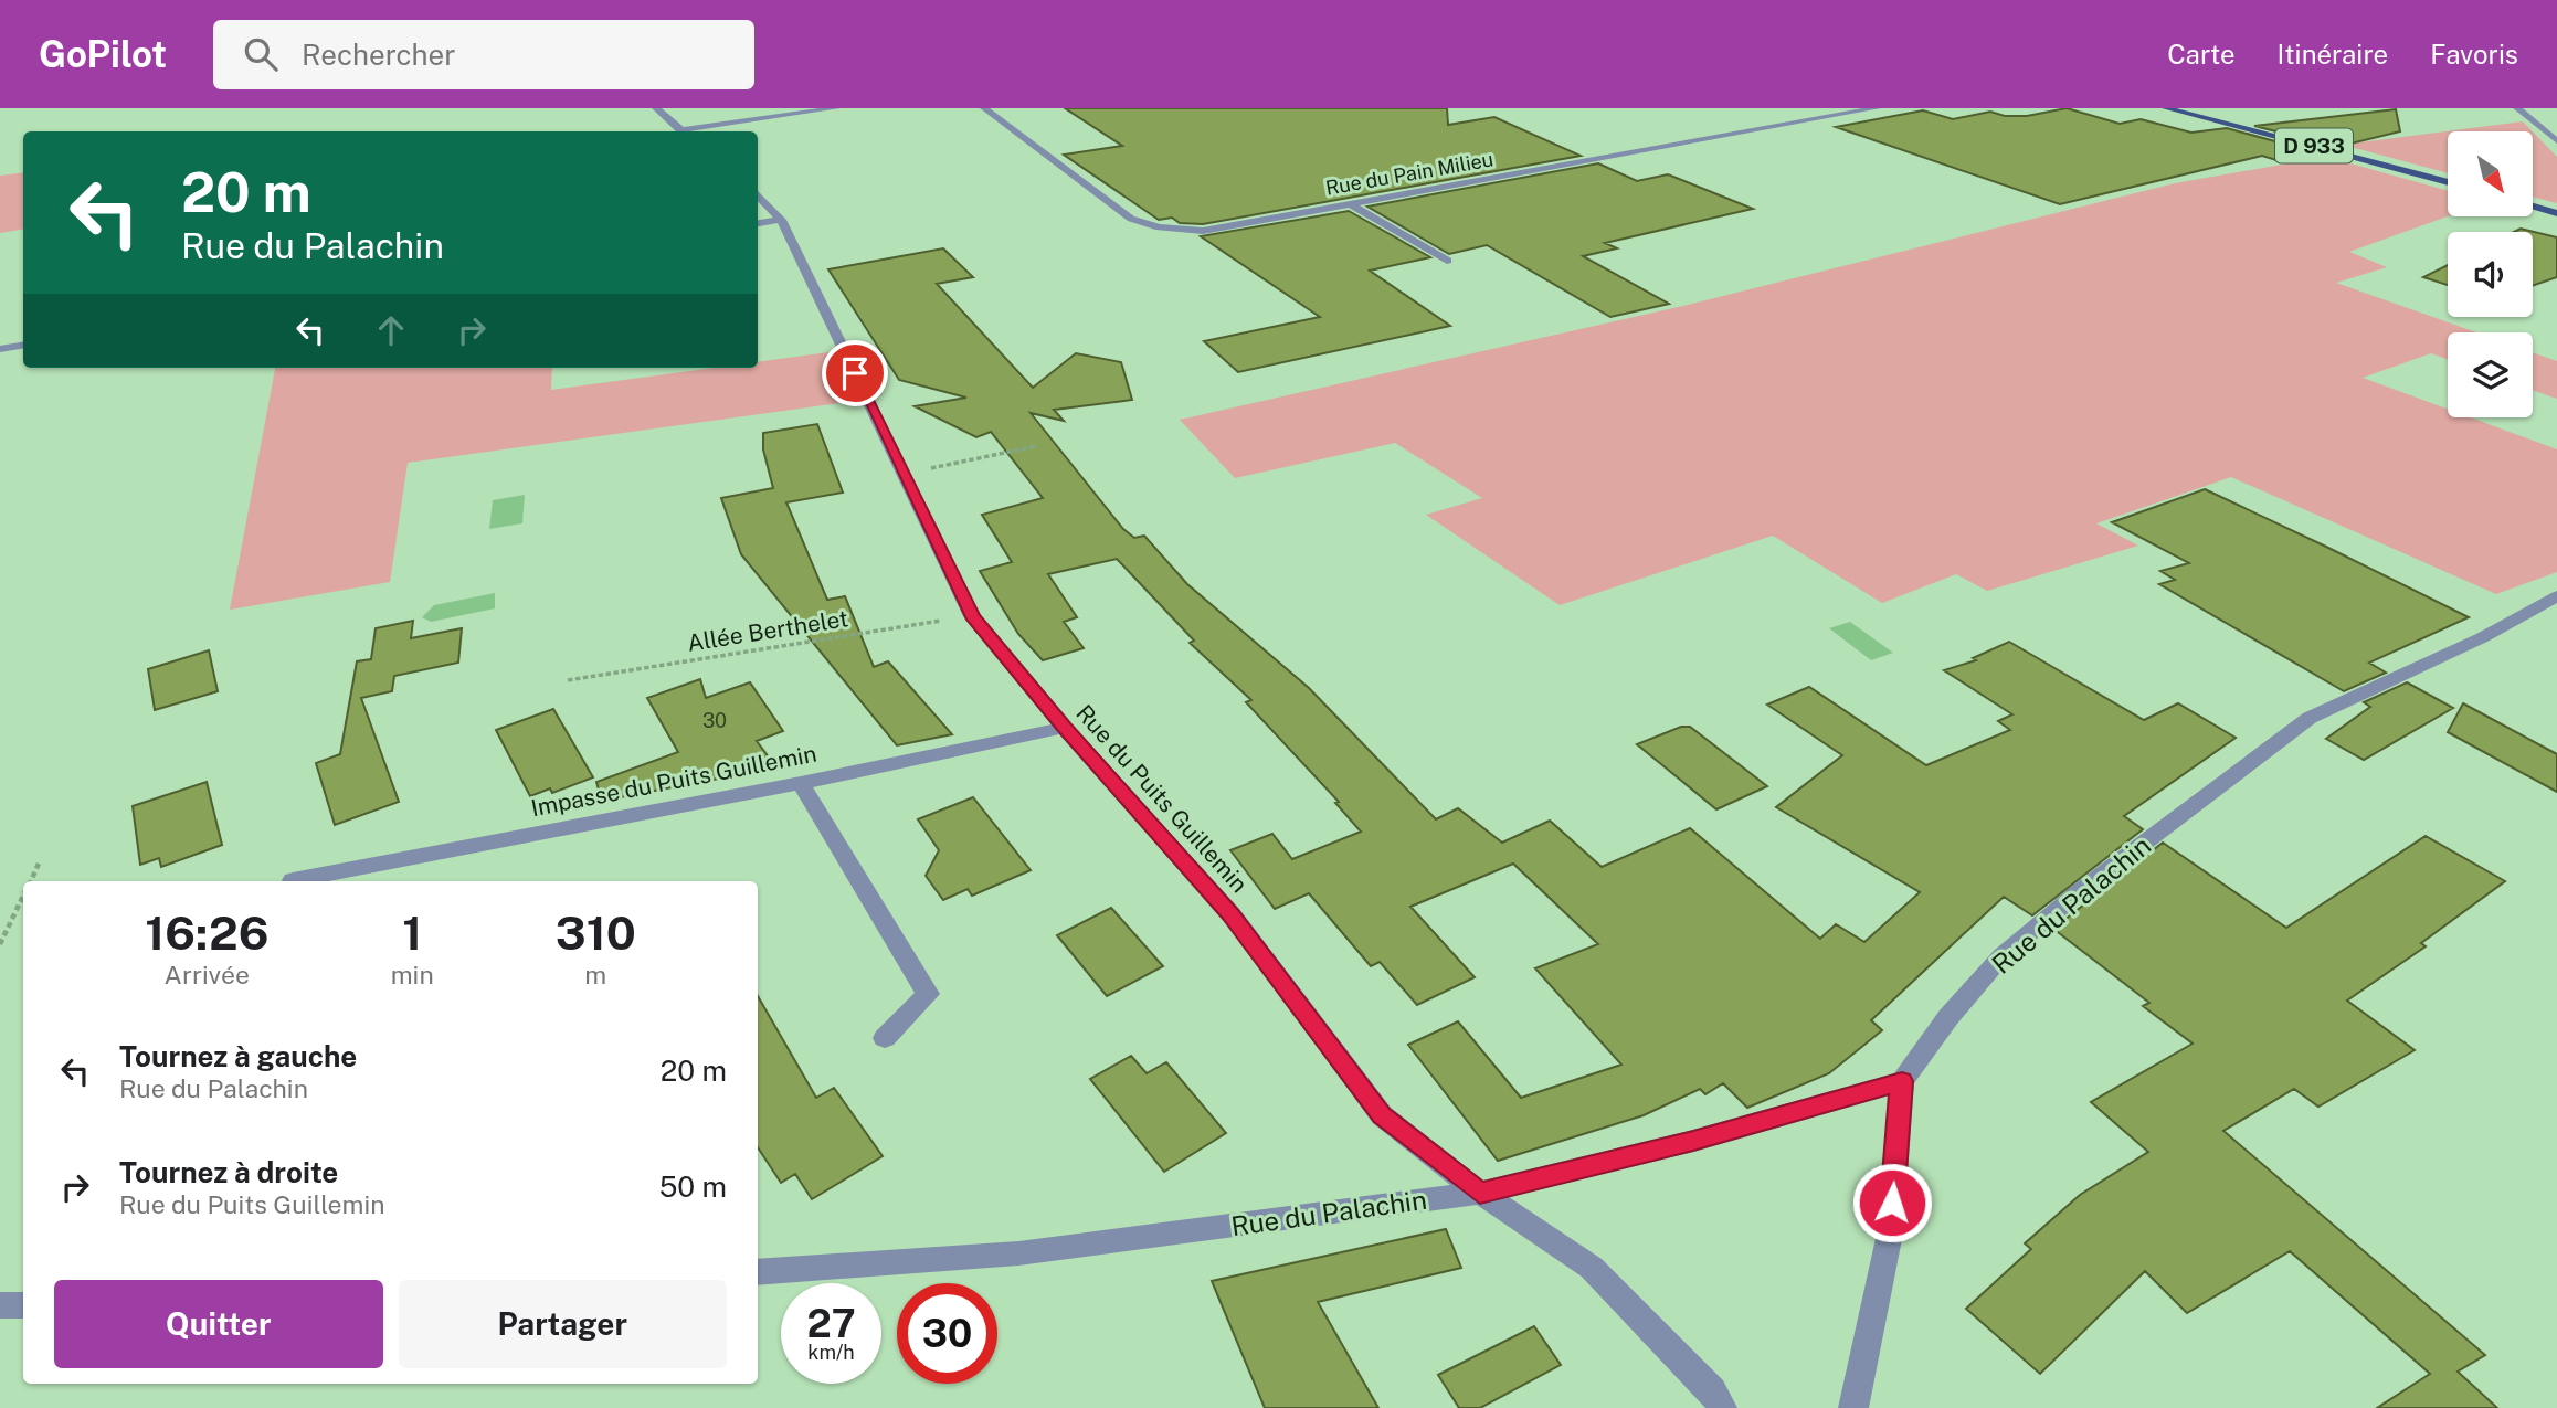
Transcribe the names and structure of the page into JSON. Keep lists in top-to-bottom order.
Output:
{
  "streets": {
    "main road": ["D 933"],
    "street": [
      "Rue du Pain Milieu",
      "Impasse du Puits Guillemin",
      "Rue du Puits Guillemin",
      "Rue du Palachin"
    ],
    "path": ["Allée Berthelet"]
  },
  "crossings": [
    ["Allée Berthelet", "Rue du Puits Guillemin"],
    ["Impasse du Puits Guillemin", "Rue du Puits Guillemin"],
    ["Rue du Puits Guillemin", "Rue du Palachin"]
  ],
  "house_numbers": ["30"],
  "north": "bottom right",
  "page": {
    "header": "GoPilot",
    "search": "Rechercher",
    "nav": ["Carte", "Itinéraire", "Favoris"],
    "turn": ["20 m", "Rue du Palachin"],
    "eta": [
      "16:26",
      "Arrivée",
      "1",
      "min",
      "310",
      "m"
    ],
    "list": [
      {
        "name": "Tournez à gauche",
        "note": "Rue du Palachin",
        "value": "20 m"
      },
      {
        "name": "Tournez à droite",
        "note": "Rue du Puits Guillemin",
        "value": "50 m"
      }
    ],
    "buttons": ["Quitter", "Partager"],
    "speed": "27 km/h",
    "limit": "30"
  }
}
